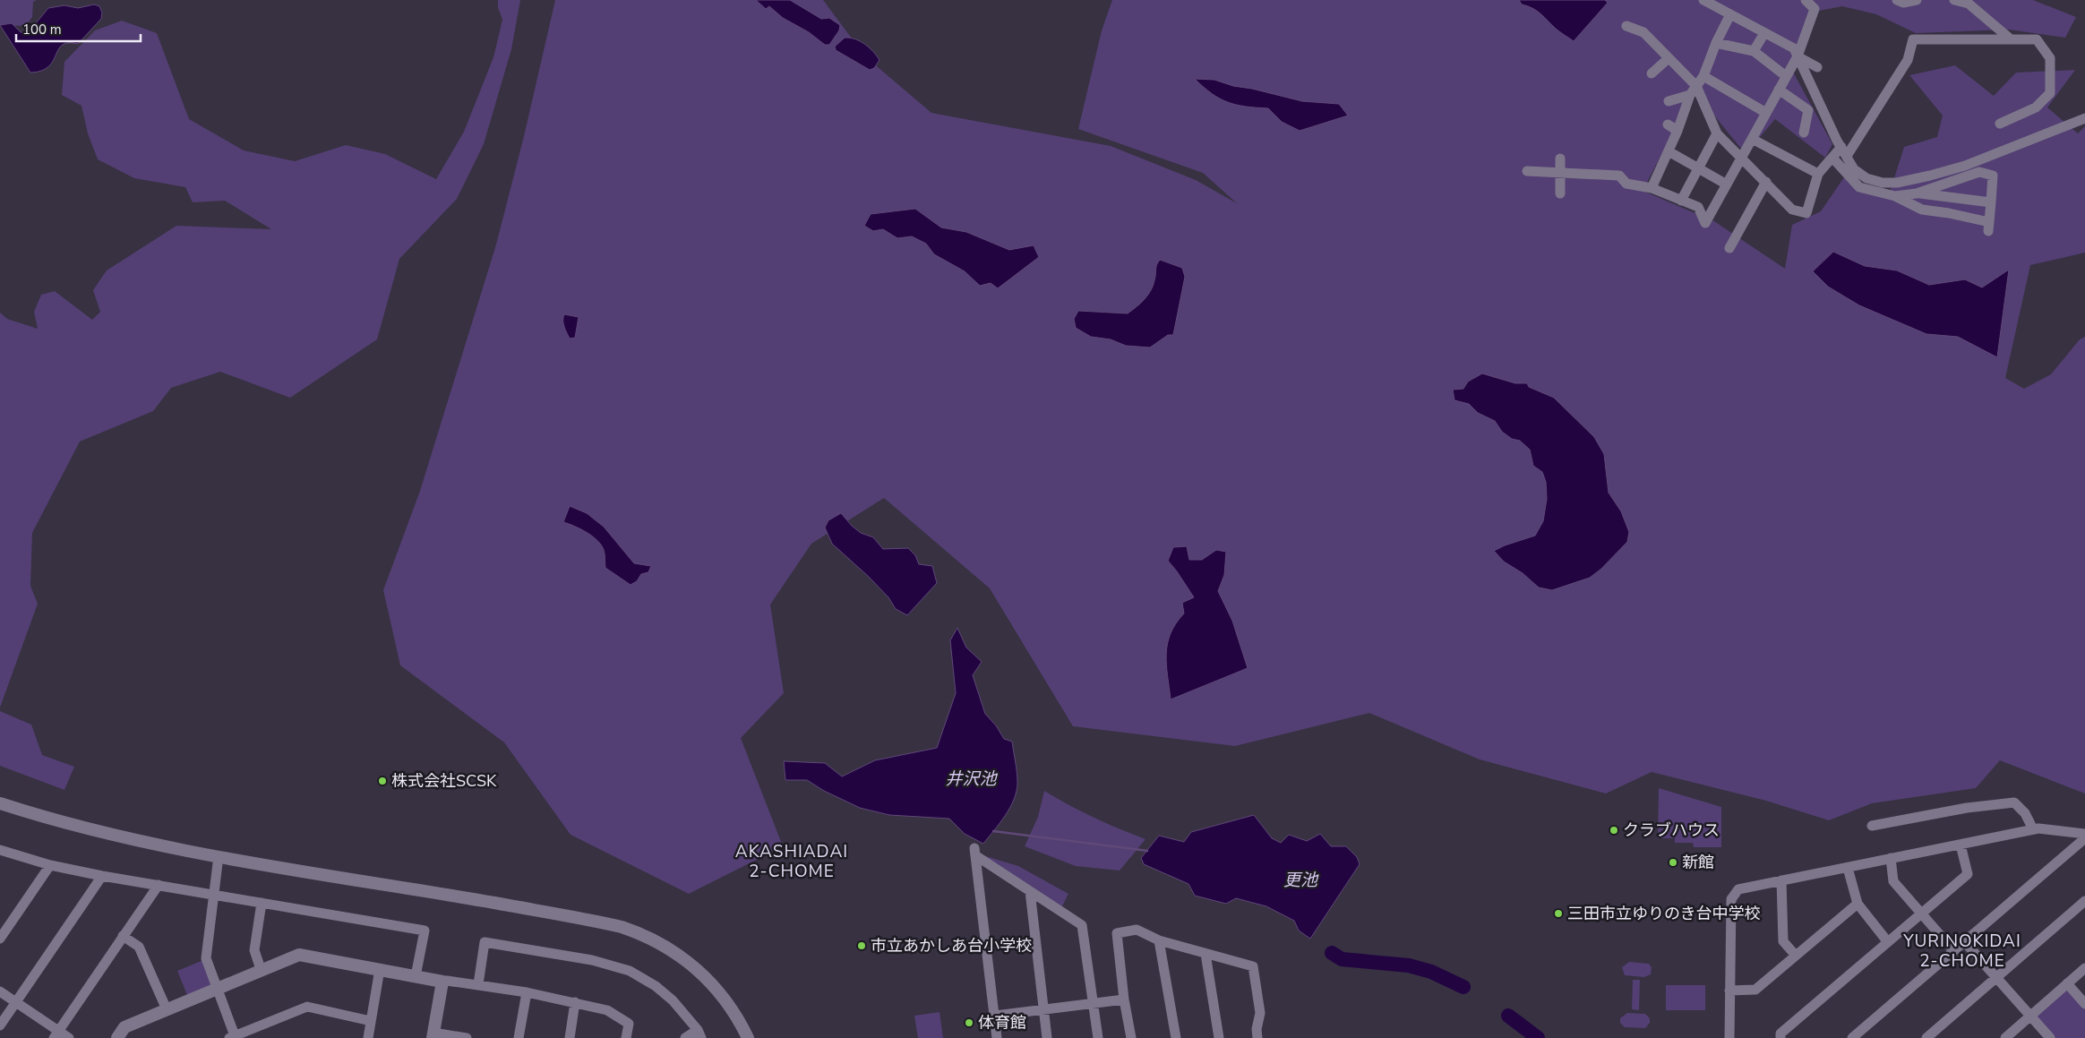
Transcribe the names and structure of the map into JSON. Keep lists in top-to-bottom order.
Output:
{
  "districts": ["AKASHIADAI 2-CHOME", "YURINOKIDAI 2-CHOME"],
  "water": ["井沢池", "更池"],
  "places": [
    "株式会社SCSK",
    "クラブハウス",
    "新館",
    "三田市立ゆりのき台中学校",
    "市立あかしあ台小学校",
    "体育館"
  ],
  "scale_bar": "100 m"
}
